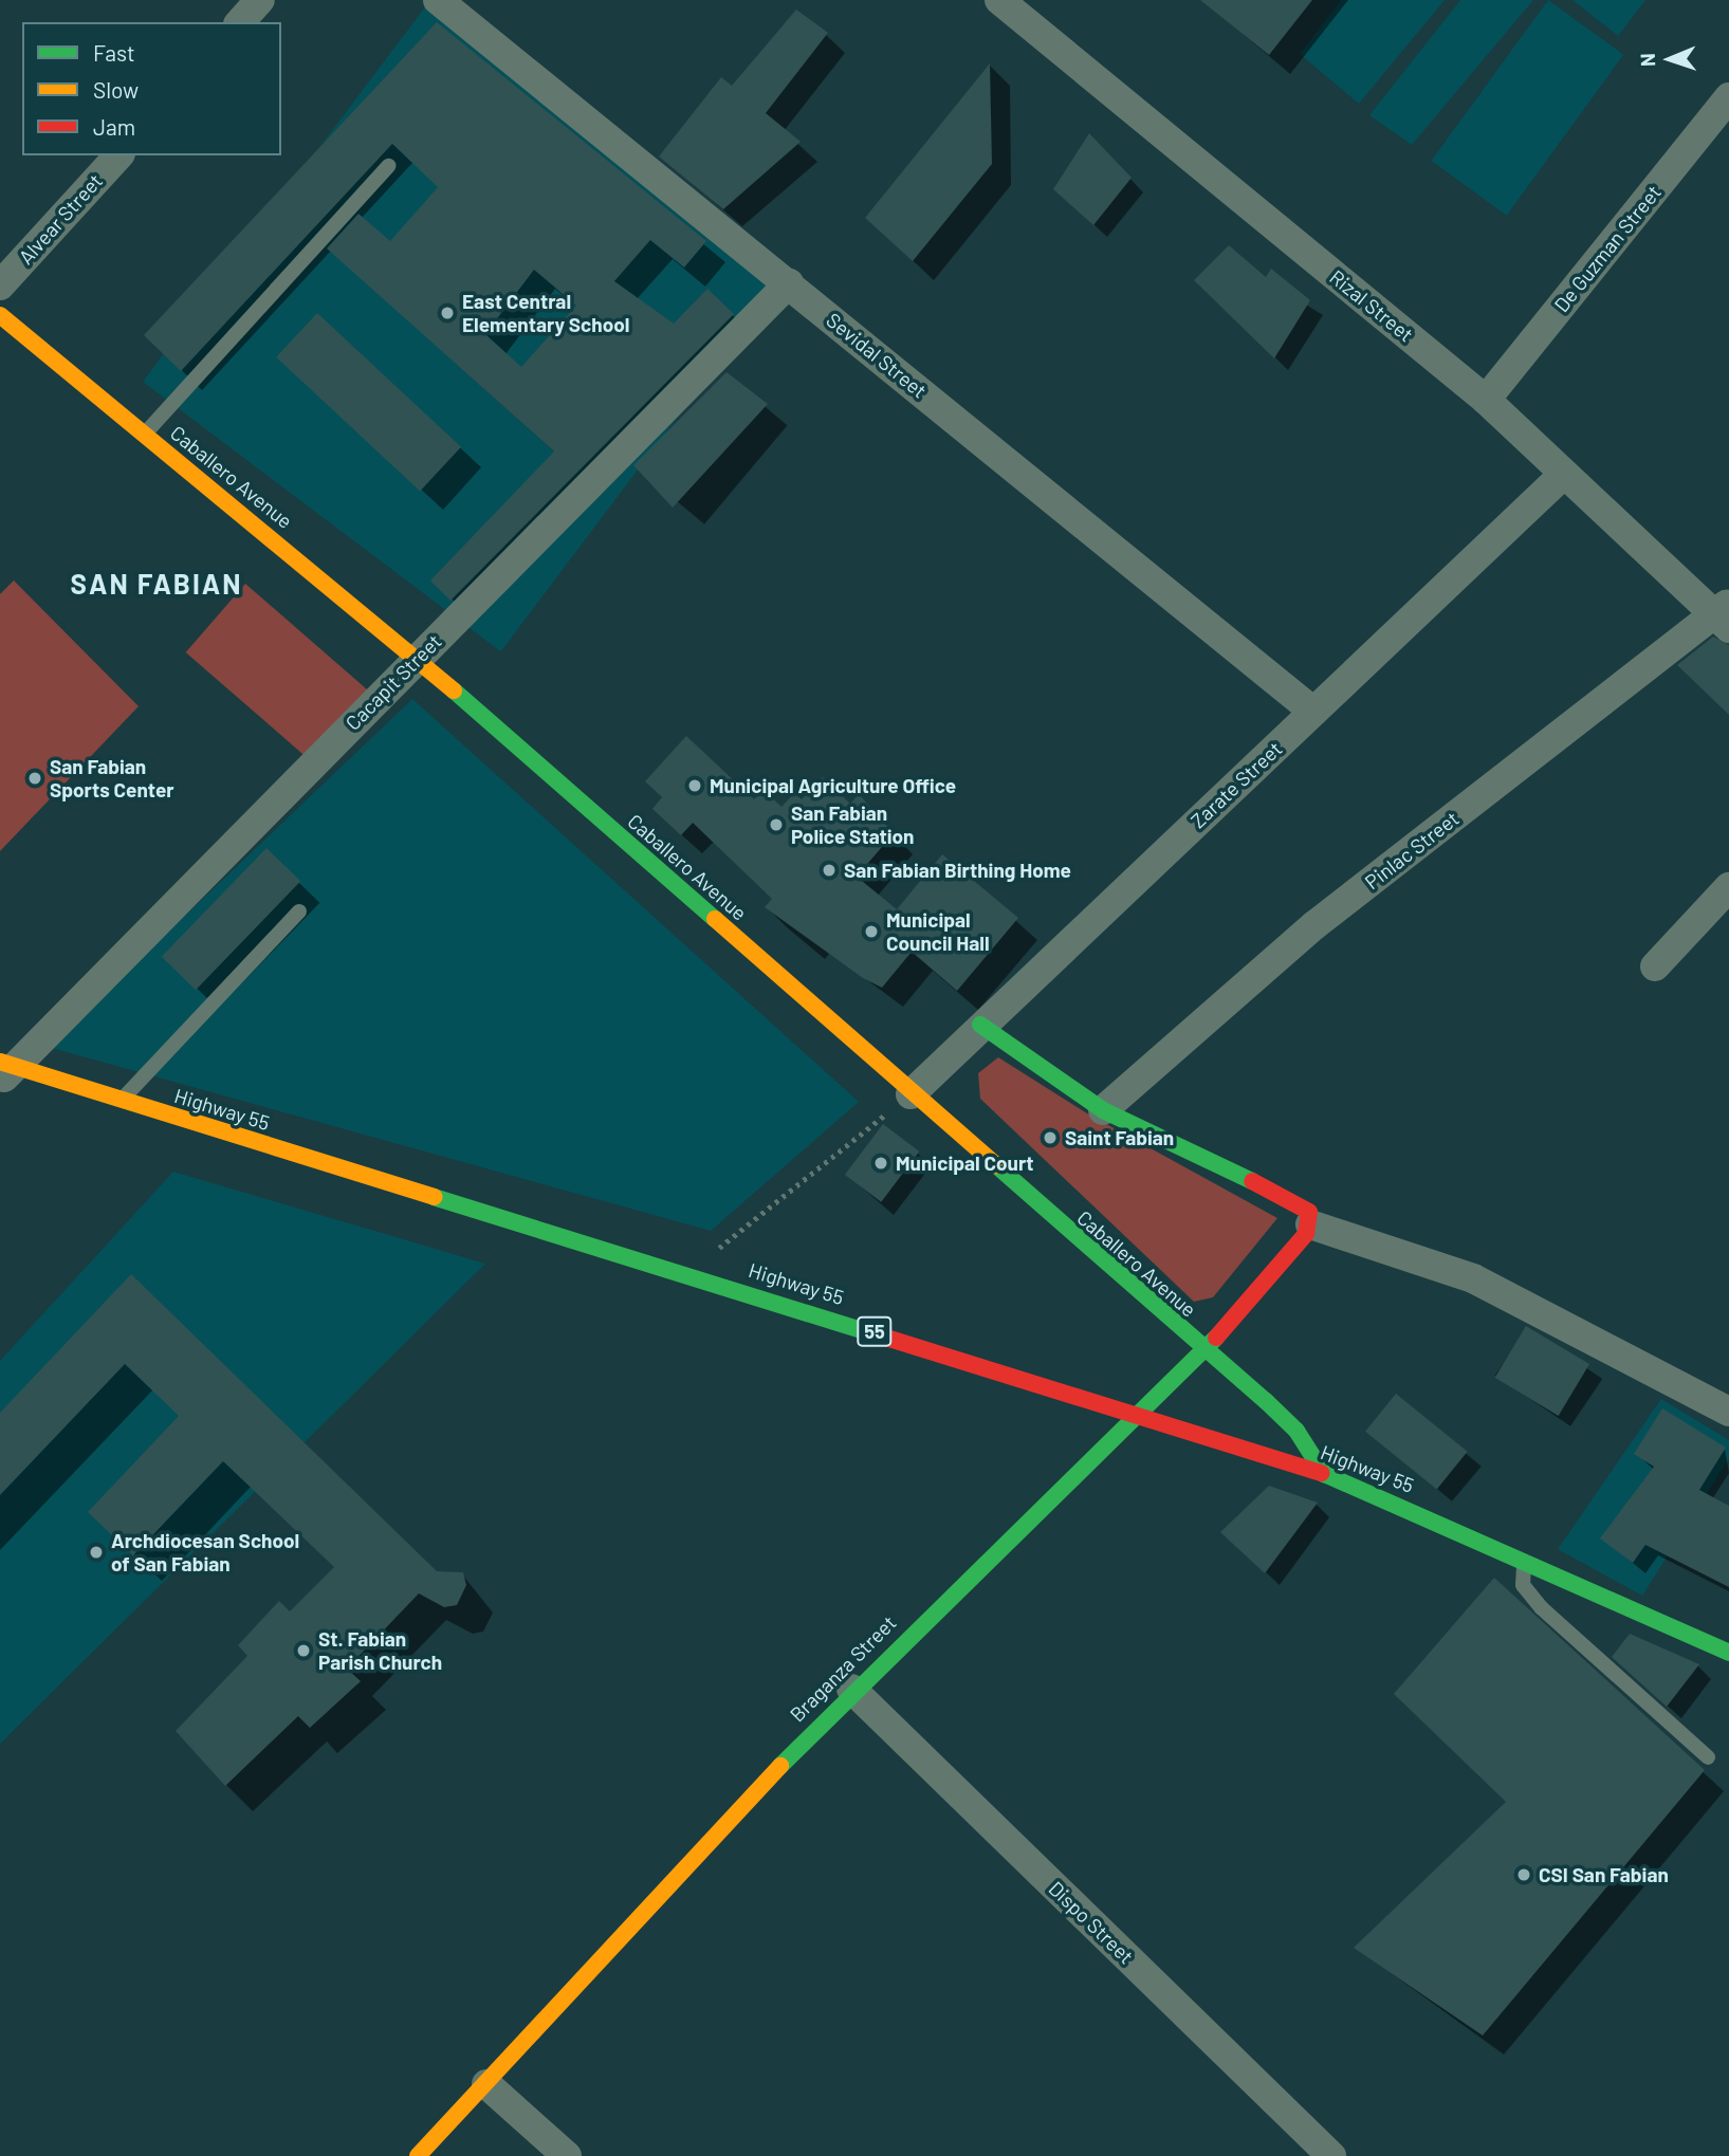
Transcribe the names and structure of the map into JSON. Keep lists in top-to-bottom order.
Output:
{
  "streets": {
    "main road": [
      "Caballero Avenue",
      "Highway 55",
      "55",
      "Braganza Street"
    ],
    "street": [
      "Alvear Street",
      "De Guzman Street",
      "Rizal Street",
      "Sevidal Street",
      "Cacapit Street",
      "Zarate Street",
      "Pinlac Street",
      "Dispo Street"
    ]
  },
  "crossings": [
    ["De Guzman Street", "Rizal Street"],
    ["Rizal Street", "Zarate Street"],
    ["Rizal Street", "Pinlac Street"],
    ["Sevidal Street", "Cacapit Street"],
    ["Sevidal Street", "Zarate Street"],
    ["Caballero Avenue", "Cacapit Street"],
    ["Caballero Avenue", "Zarate Street"],
    ["Caballero Avenue", "Highway 55"],
    ["Caballero Avenue", "Braganza Street"],
    ["Cacapit Street", "Highway 55"],
    ["Highway 55", "Braganza Street"],
    ["Braganza Street", "Dispo Street"]
  ],
  "districts": ["SAN FABIAN"],
  "places": [
    "East Central Elementary School",
    "San Fabian Sports Center",
    "Municipal Agriculture Office",
    "San Fabian Police Station",
    "San Fabian Birthing Home",
    "Municipal Council Hall",
    "Saint Fabian",
    "Municipal Court",
    "Archdiocesan School of San Fabian",
    "St. Fabian Parish Church",
    "CSI San Fabian"
  ],
  "legend": ["Fast", "Slow", "Jam"],
  "north": "left"
}
